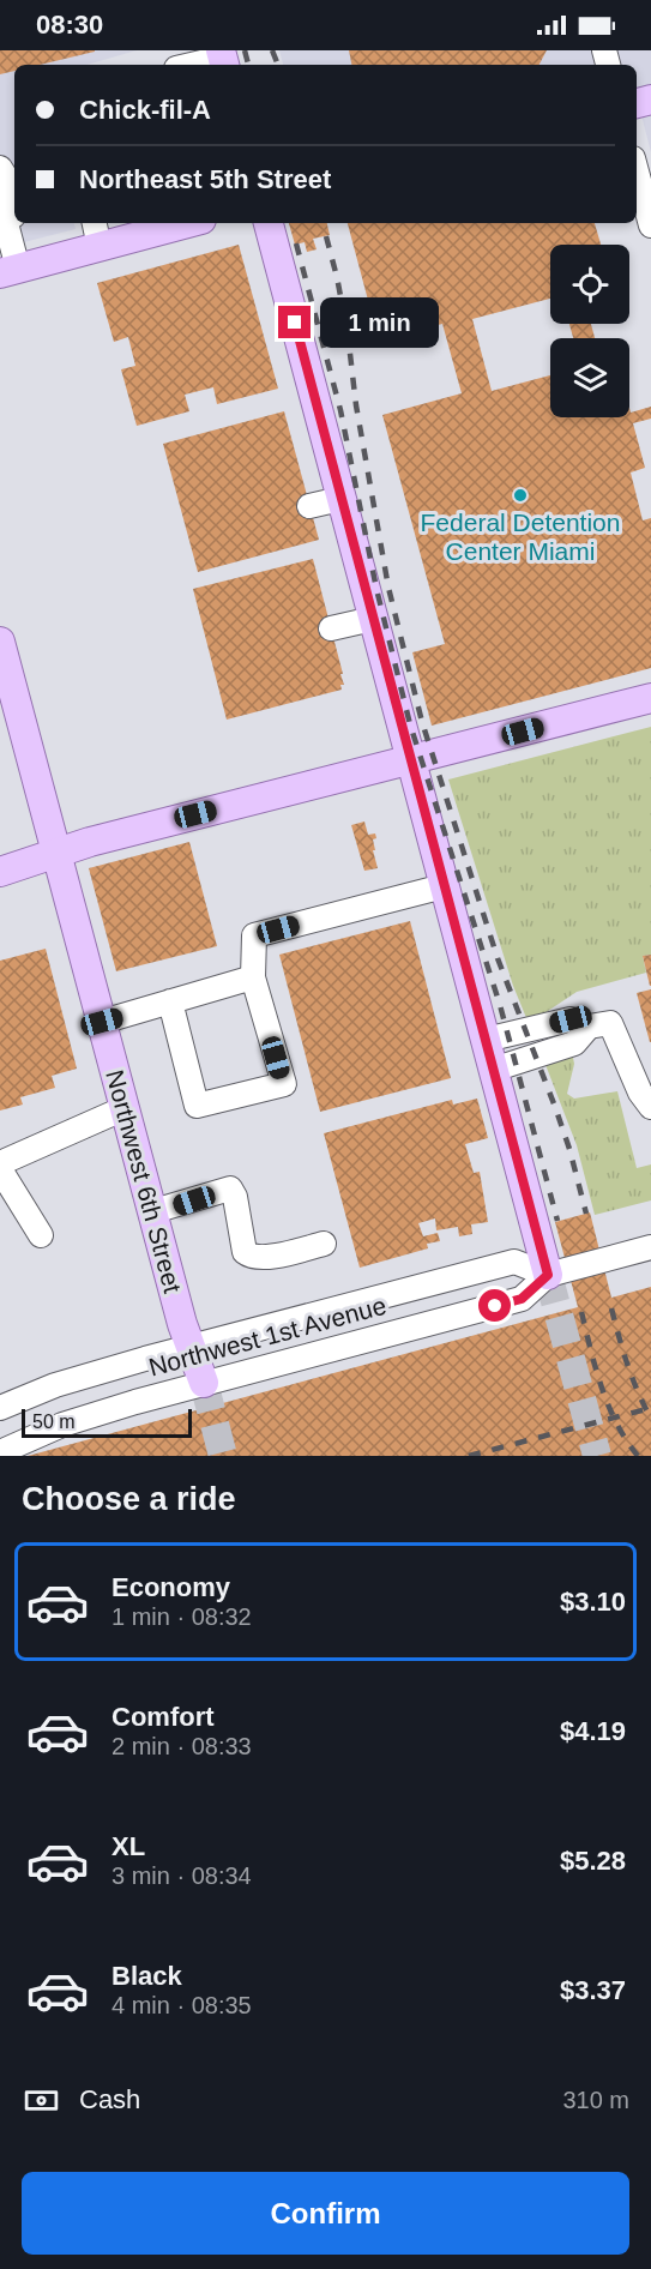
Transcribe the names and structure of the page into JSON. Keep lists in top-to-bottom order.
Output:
{
  "streets": {
    "main road": ["Northwest 6th Street"],
    "street": ["Northwest 1st Avenue"]
  },
  "crossings": [
    ["Northwest 6th Street", "Northwest 1st Avenue"]
  ],
  "places": ["Federal Detention Center Miami"],
  "scale_bar": "50 m",
  "page": {
    "status": "08:30",
    "banner": ["Chick-fil-A", "Northeast 5th Street"],
    "bubble": "1 min",
    "scale": "50 m",
    "heading": "Choose a ride",
    "list": [
      {
        "name": "Economy",
        "note": "1 min · 08:32",
        "value": "$3.10"
      },
      {
        "name": "Comfort",
        "note": "2 min · 08:33",
        "value": "$4.19"
      },
      {
        "name": "XL",
        "note": "3 min · 08:34",
        "value": "$5.28"
      },
      {
        "name": "Black",
        "note": "4 min · 08:35",
        "value": "$3.37"
      }
    ],
    "pay": ["Cash", "310 m"],
    "buttons": "Confirm"
  }
}
